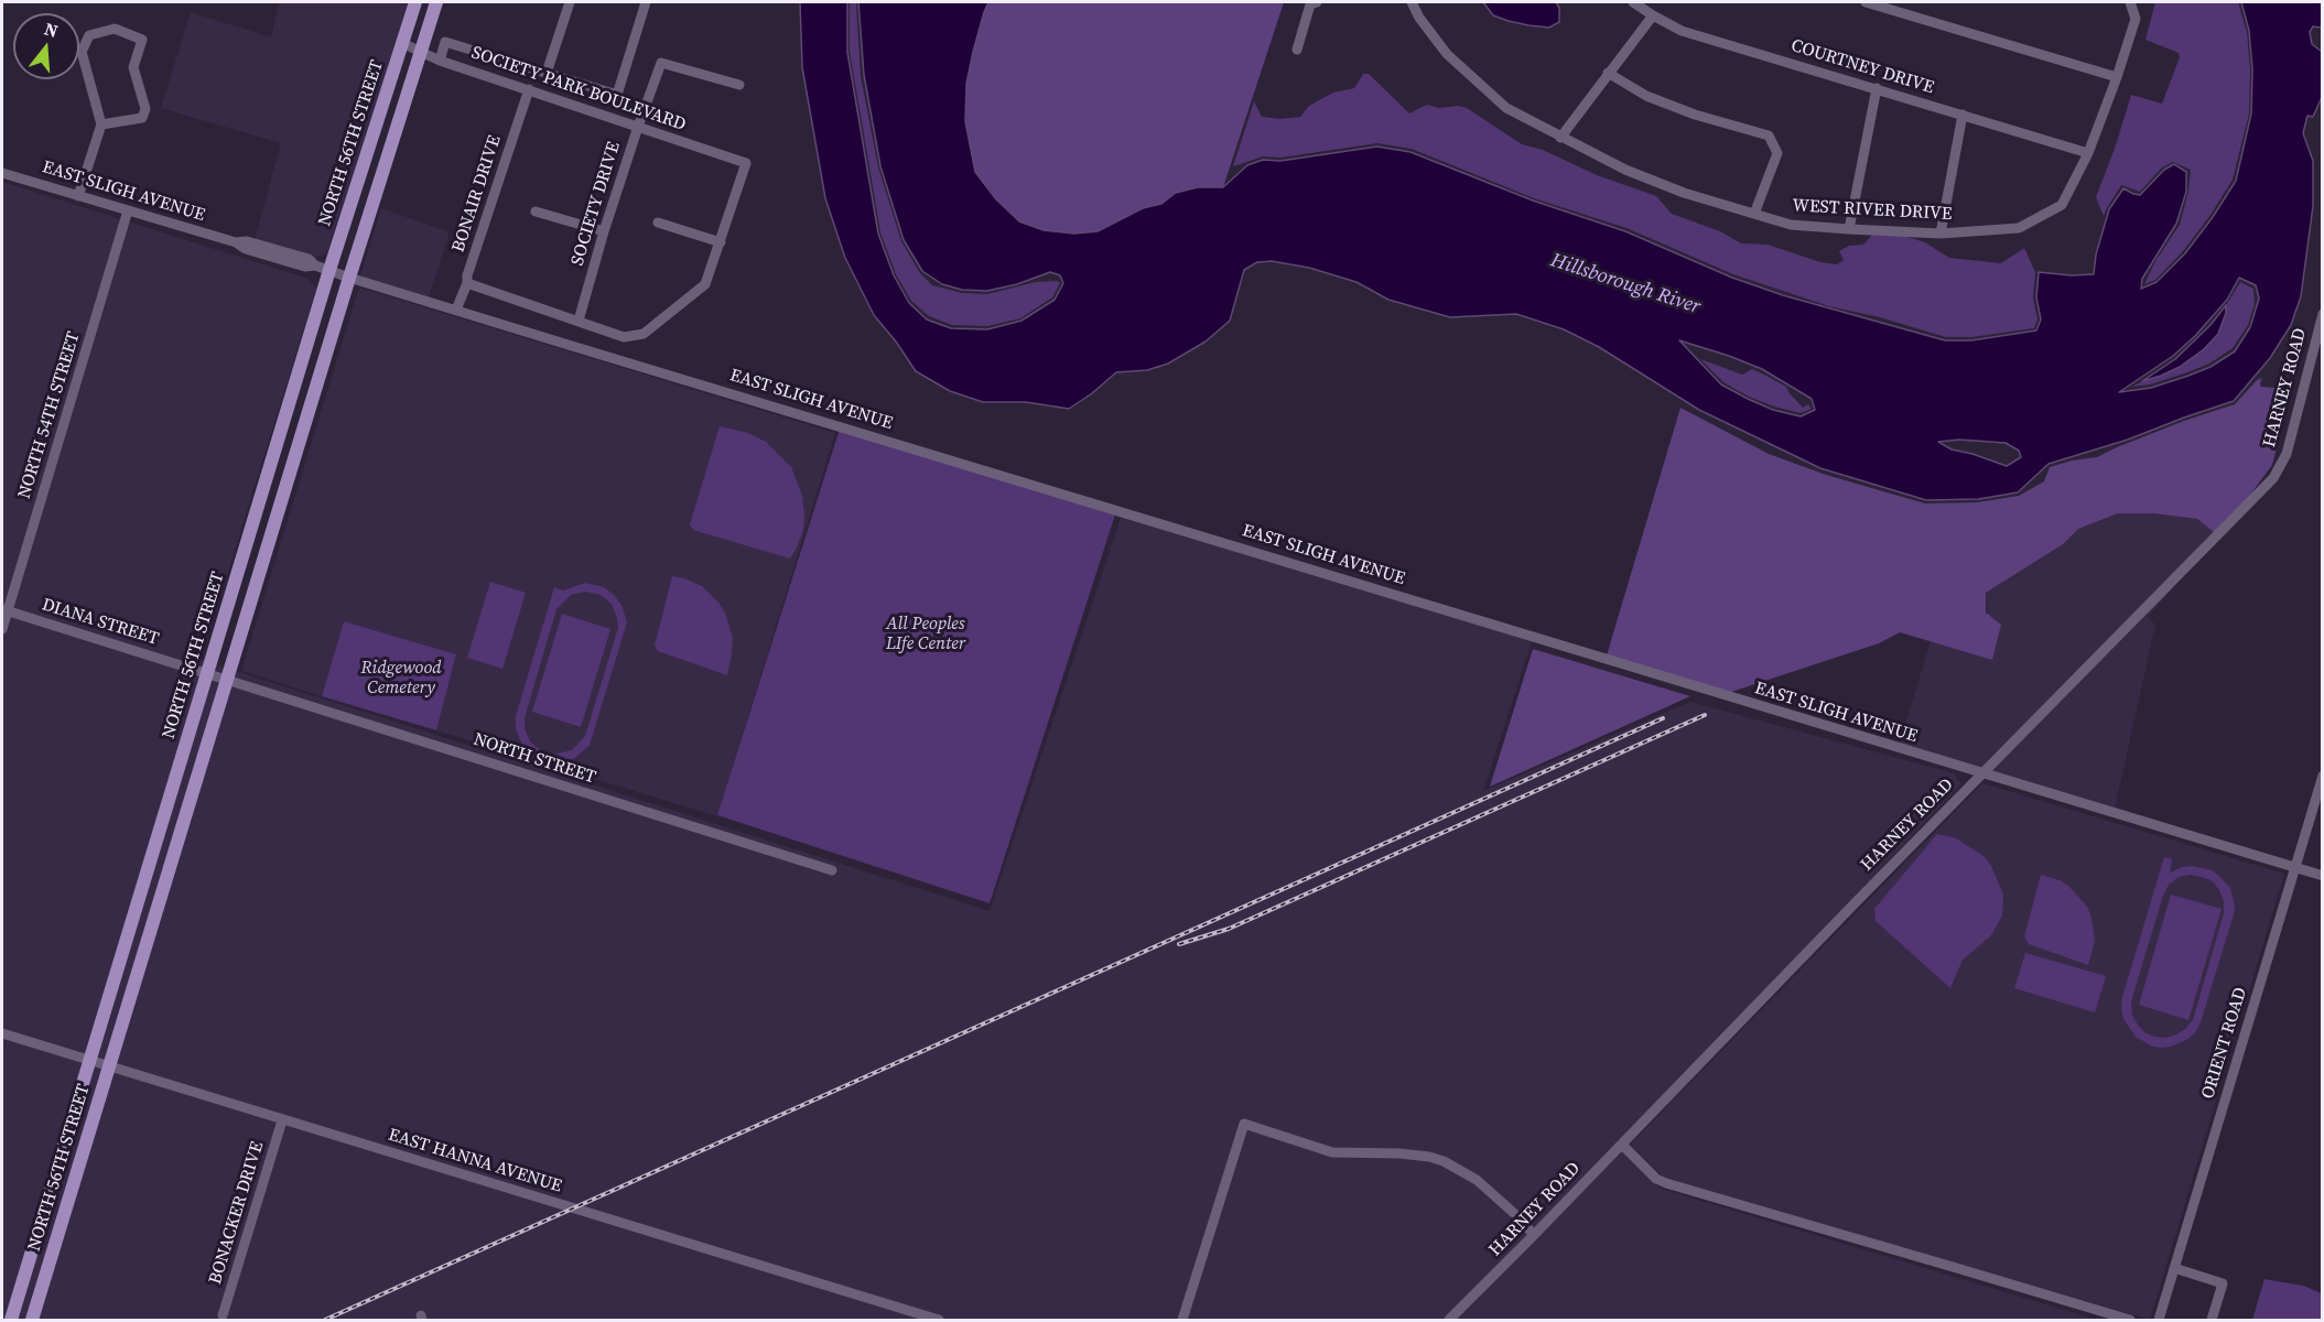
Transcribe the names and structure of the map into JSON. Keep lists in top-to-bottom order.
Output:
{
  "streets": {
    "main road": ["NORTH 56TH STREET"],
    "street": [
      "COURTNEY DRIVE",
      "SOCIETY PARK BOULEVARD",
      "EAST SLIGH AVENUE",
      "BONAIR DRIVE",
      "SOCIETY DRIVE",
      "WEST RIVER DRIVE",
      "HARNEY ROAD",
      "NORTH 54TH STREET",
      "DIANA STREET",
      "NORTH STREET",
      "ORIENT ROAD",
      "EAST HANNA AVENUE",
      "BONACKER DRIVE"
    ]
  },
  "crossings": [
    ["COURTNEY DRIVE", "WEST RIVER DRIVE"],
    ["SOCIETY PARK BOULEVARD", "NORTH 56TH STREET"],
    ["SOCIETY PARK BOULEVARD", "BONAIR DRIVE"],
    ["SOCIETY PARK BOULEVARD", "SOCIETY DRIVE"],
    ["NORTH 56TH STREET", "EAST SLIGH AVENUE"],
    ["NORTH 56TH STREET", "DIANA STREET"],
    ["NORTH 56TH STREET", "NORTH STREET"],
    ["NORTH 56TH STREET", "EAST HANNA AVENUE"],
    ["EAST SLIGH AVENUE", "BONAIR DRIVE"],
    ["EAST SLIGH AVENUE", "HARNEY ROAD"],
    ["EAST SLIGH AVENUE", "NORTH 54TH STREET"],
    ["EAST SLIGH AVENUE", "ORIENT ROAD"],
    ["NORTH 54TH STREET", "DIANA STREET"],
    ["DIANA STREET", "NORTH STREET"],
    ["EAST HANNA AVENUE", "BONACKER DRIVE"]
  ],
  "water": ["Hillsborough River"],
  "parks": ["All Peoples LIfe Center", "Ridgewood Cemetery"],
  "north": "top"
}
